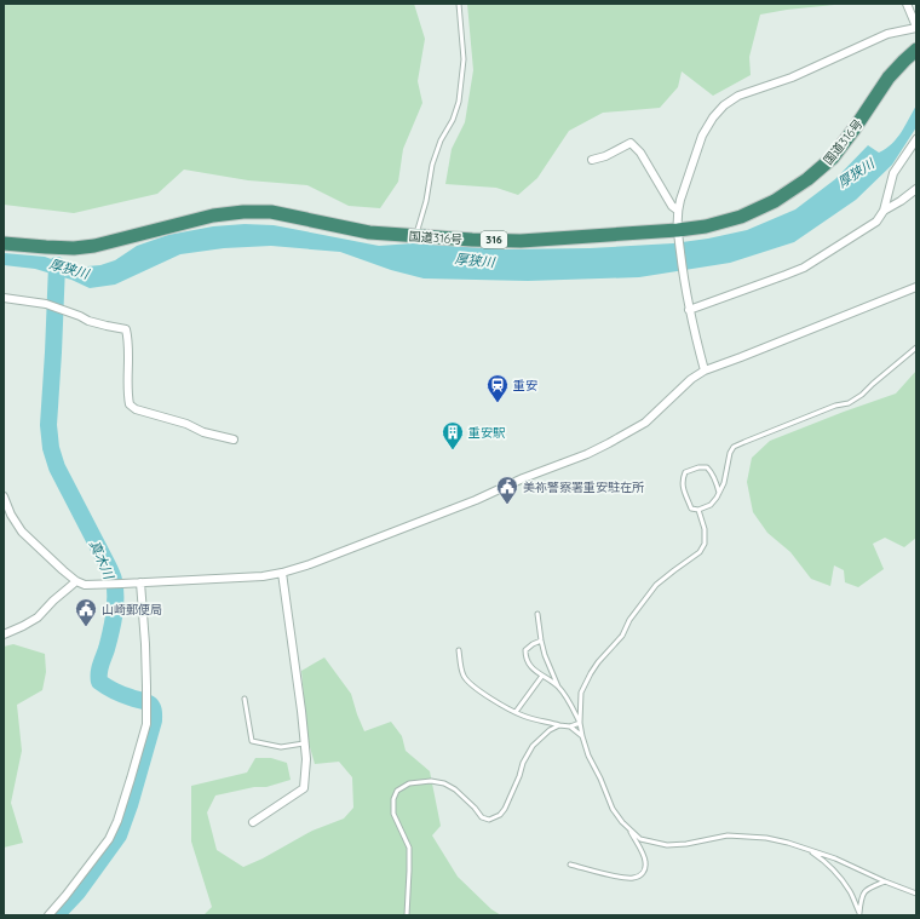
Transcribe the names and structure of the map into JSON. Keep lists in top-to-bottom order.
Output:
{
  "streets": {
    "highway": ["国道316号", "316"]
  },
  "water": ["厚狭川", "真木川"],
  "places": {
    "station": ["重安"],
    "building": ["重安駅"],
    "public building": ["美祢警察署重安駐在所", "山崎郵便局"]
  }
}
